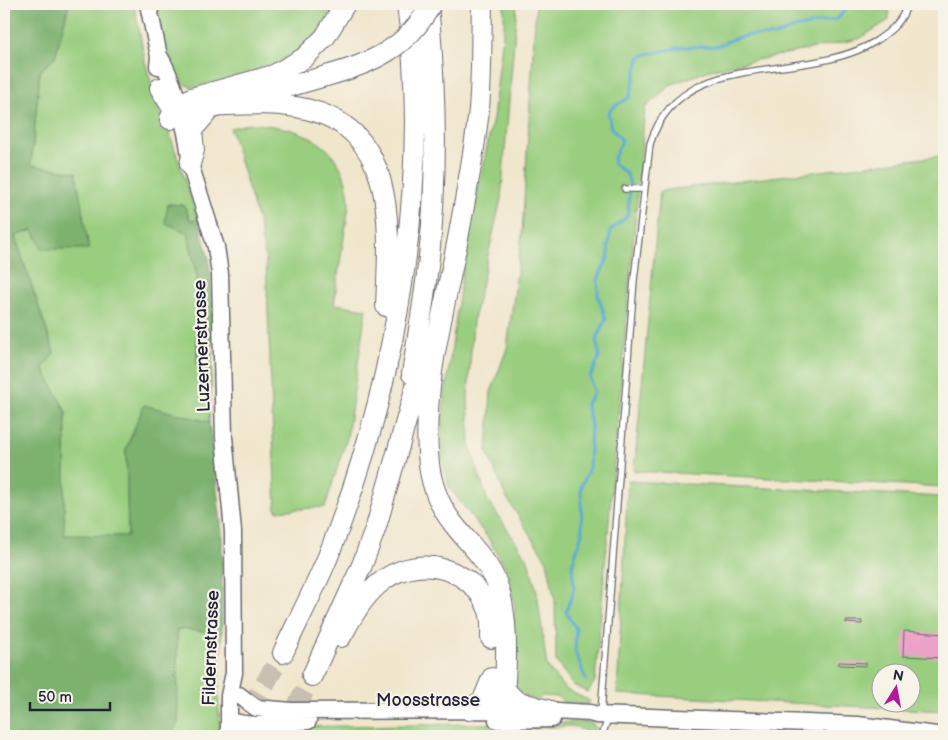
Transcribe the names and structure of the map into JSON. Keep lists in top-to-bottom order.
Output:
{
  "streets": {
    "main road": ["Luzernerstrasse", "Fildernstrasse", "Moosstrasse"]
  },
  "crossings": [
    ["Luzernerstrasse", "Fildernstrasse"],
    ["Fildernstrasse", "Moosstrasse"]
  ],
  "scale_bar": "50 m",
  "north": "top"
}
